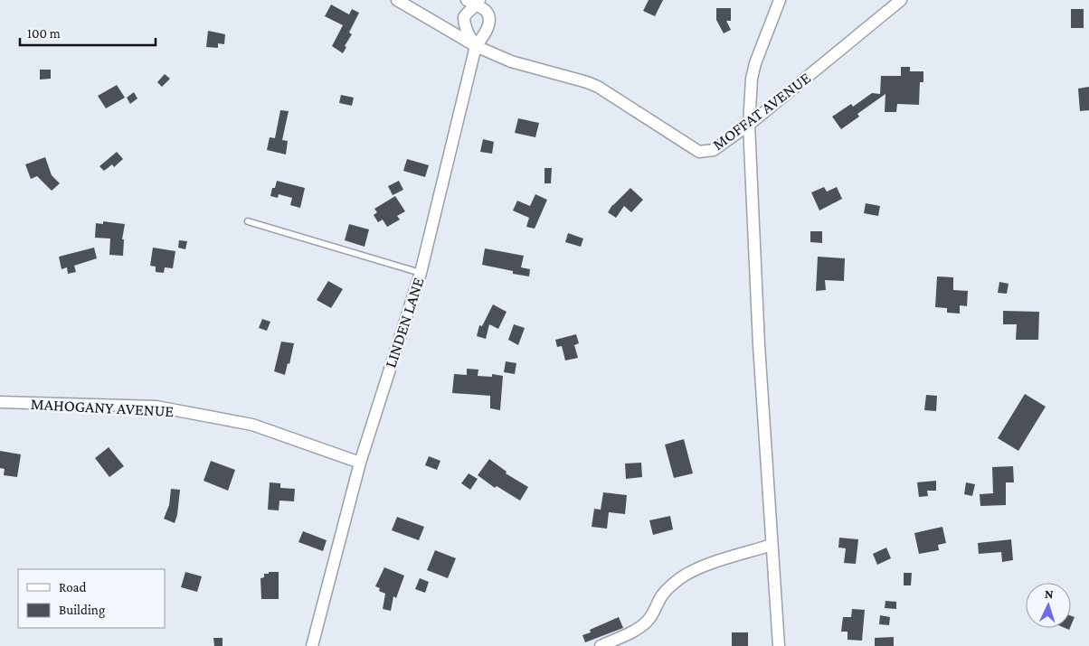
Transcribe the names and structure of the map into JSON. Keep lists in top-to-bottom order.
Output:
{
  "streets": {
    "street": ["MOFFAT AVENUE", "LINDEN LANE", "MAHOGANY AVENUE"]
  },
  "crossings": [
    ["MOFFAT AVENUE", "LINDEN LANE"],
    ["LINDEN LANE", "MAHOGANY AVENUE"]
  ],
  "legend": ["Road", "Building"],
  "scale_bar": "100 m",
  "north": "top"
}
